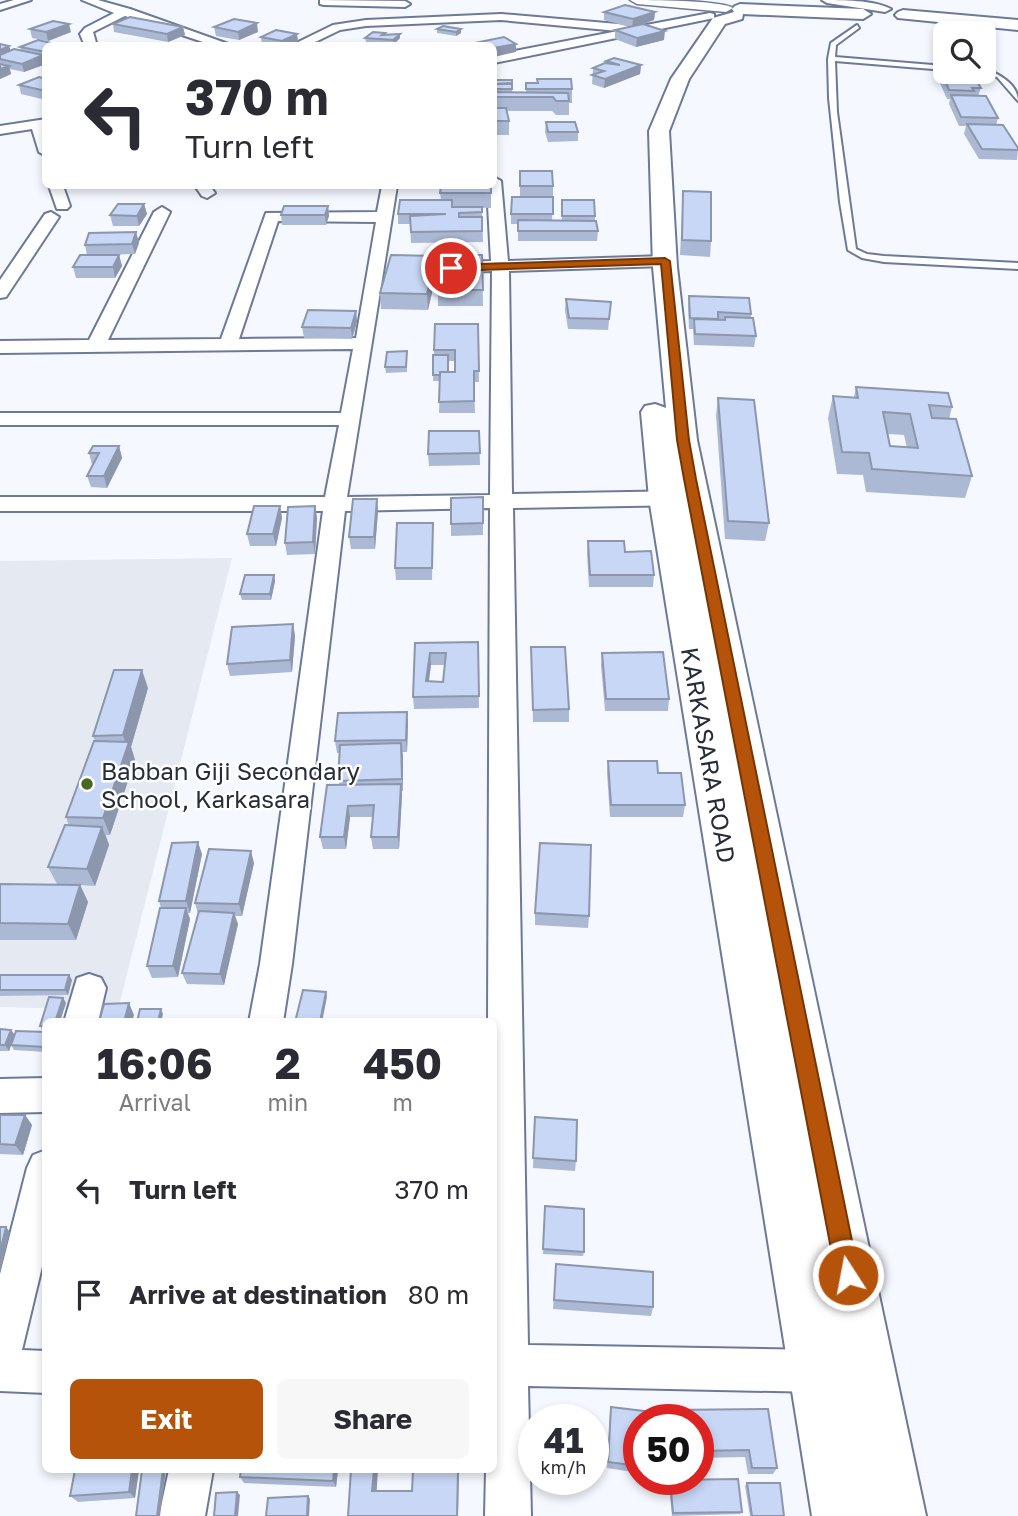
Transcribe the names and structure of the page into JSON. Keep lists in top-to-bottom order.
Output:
{
  "streets": {
    "main road": ["KARKASARA ROAD"]
  },
  "places": ["Babban Giji Secondary School, Karkasara"],
  "page": {
    "turn": ["370 m", "Turn left"],
    "eta": [
      "16:06",
      "Arrival",
      "2",
      "min",
      "450",
      "m"
    ],
    "list": [
      {
        "name": "Turn left",
        "value": "370 m"
      },
      {
        "name": "Arrive at destination",
        "value": "80 m"
      }
    ],
    "buttons": ["Exit", "Share"],
    "speed": "41 km/h",
    "limit": "50"
  }
}
